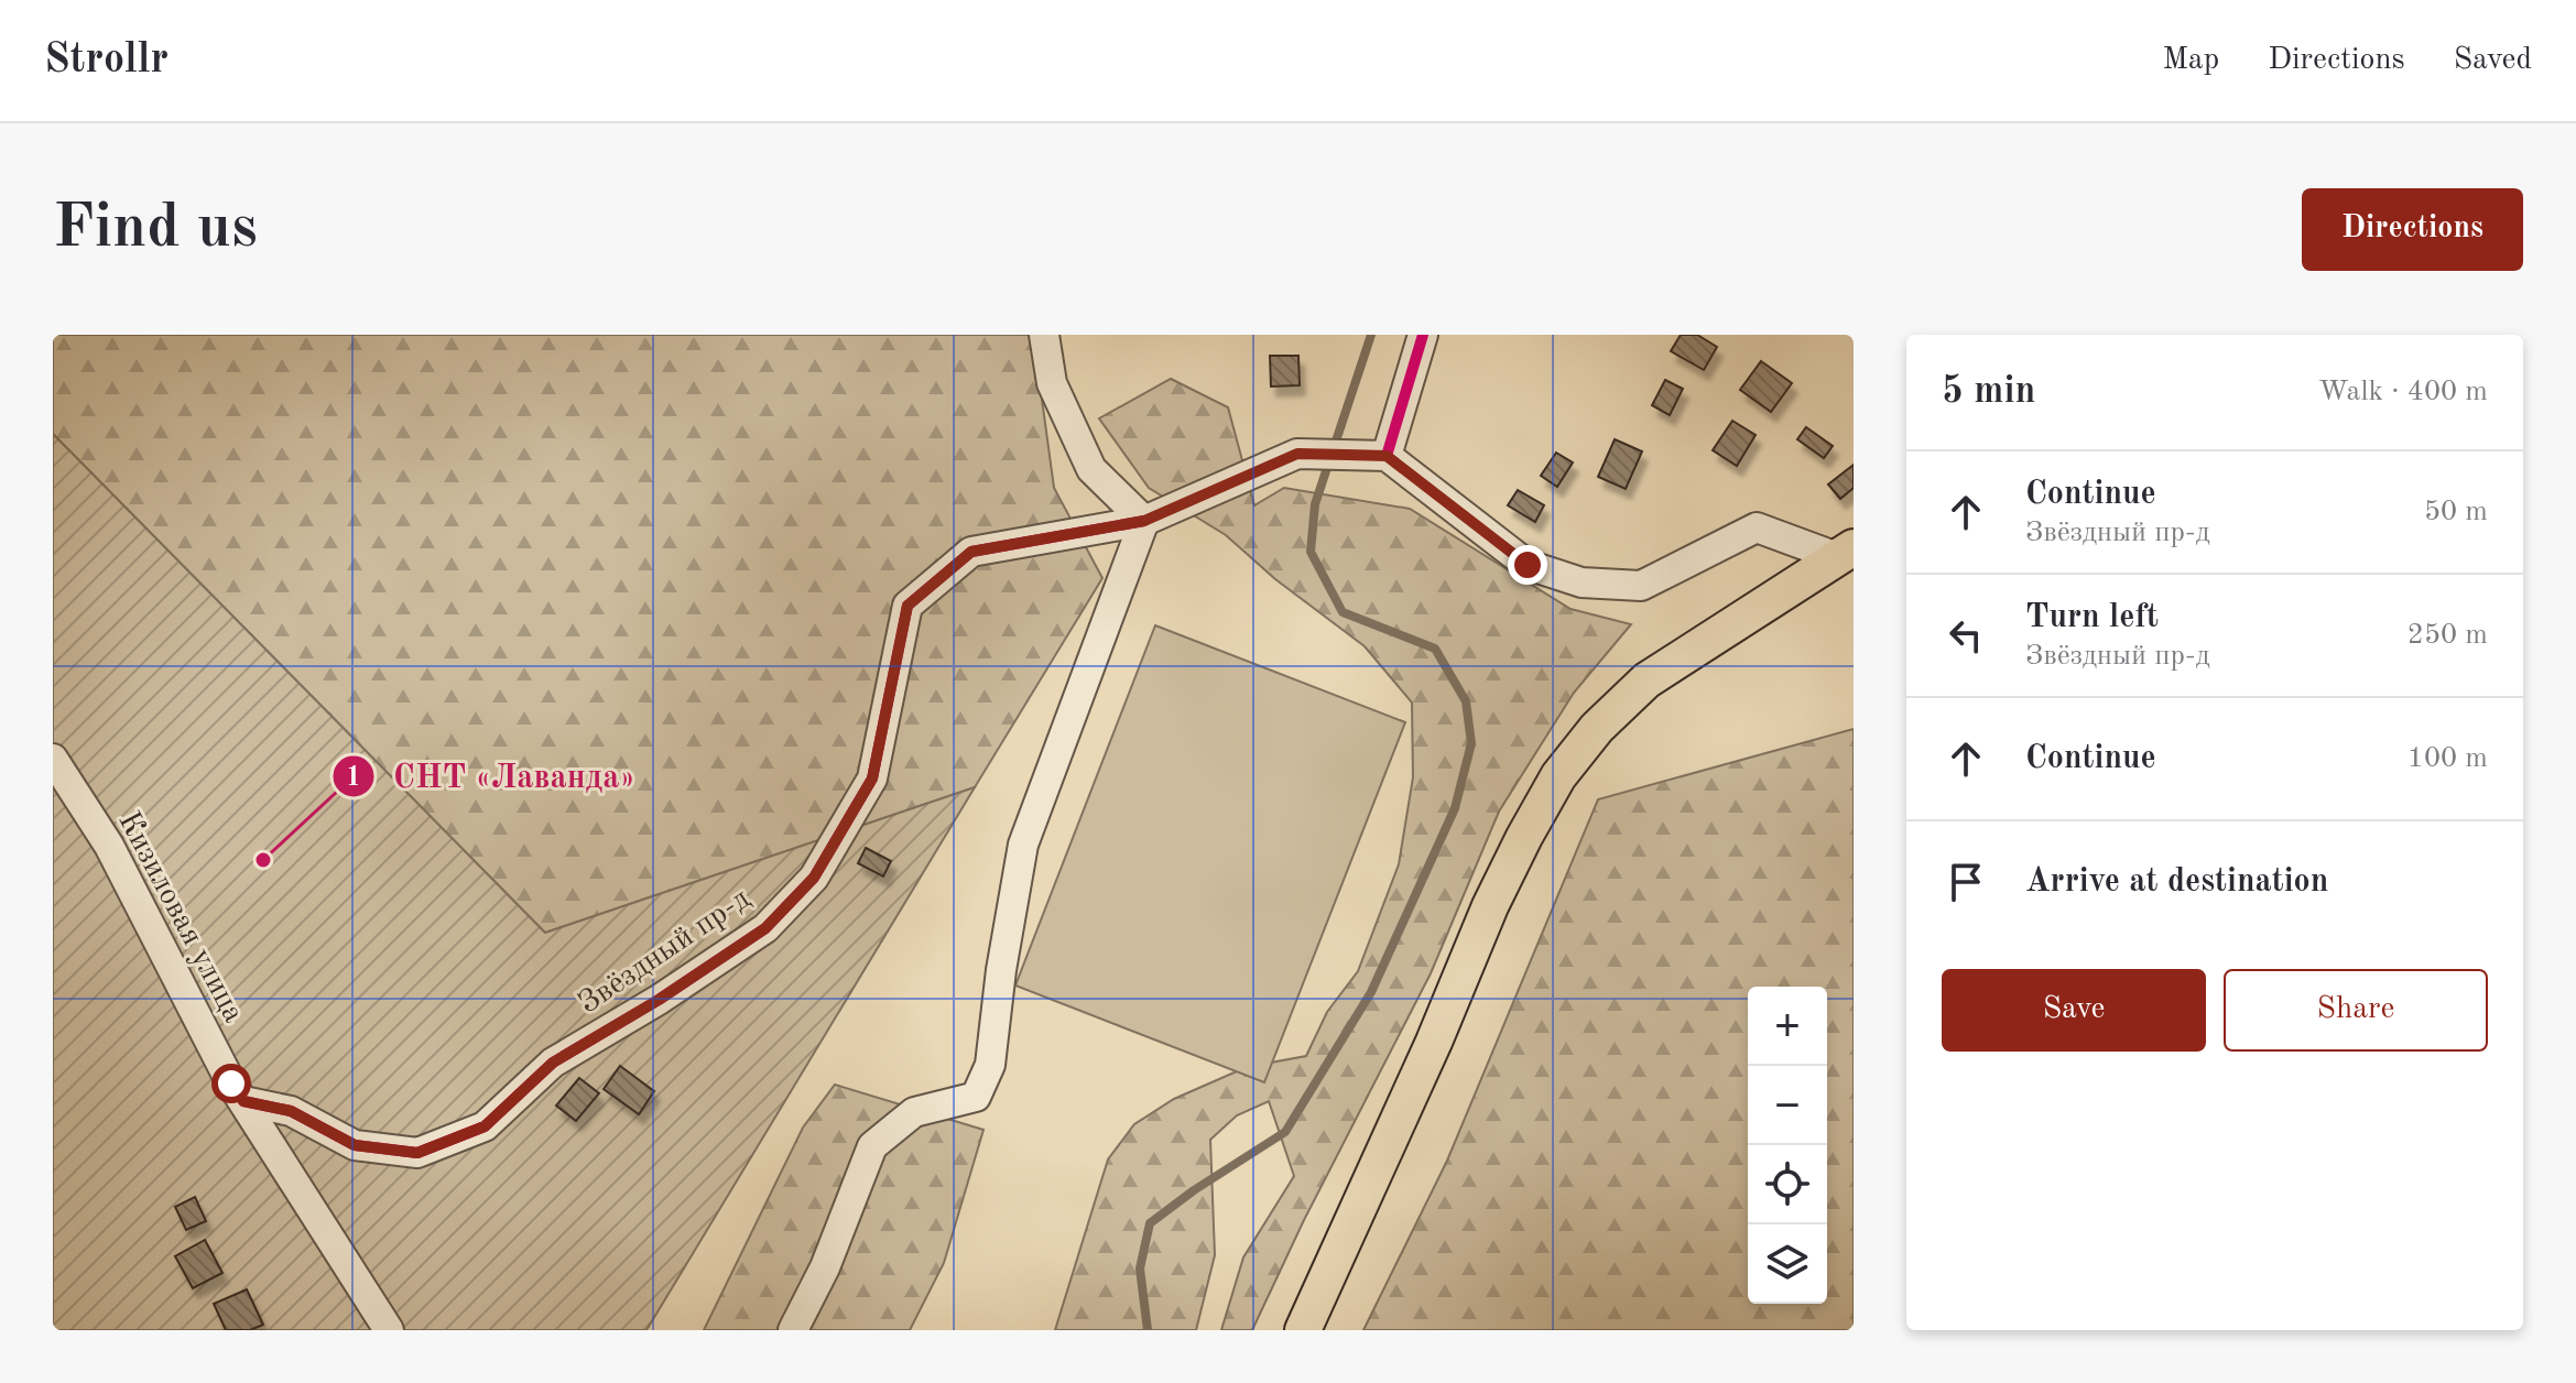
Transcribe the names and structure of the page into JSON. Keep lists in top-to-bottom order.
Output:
{
  "streets": {
    "street": ["Кизиловая улица", "Звёздный пр-д"]
  },
  "crossings": [
    ["Кизиловая улица", "Звёздный пр-д"]
  ],
  "places": ["СНТ «Лаванда»"],
  "page": {
    "header": "Strollr",
    "nav": ["Map", "Directions", "Saved"],
    "buttons": [
      "Directions",
      ["Save", "Share"]
    ],
    "title": "Find us",
    "heading": ["5 min", "Walk · 400 m"],
    "list": [
      ["Continue", "Звёздный пр-д", "50 m"],
      ["Turn left", "Звёздный пр-д", "250 m"],
      ["Continue", "100 m"],
      "Arrive at destination"
    ],
    "map_buttons": ["+", "−"]
  }
}
